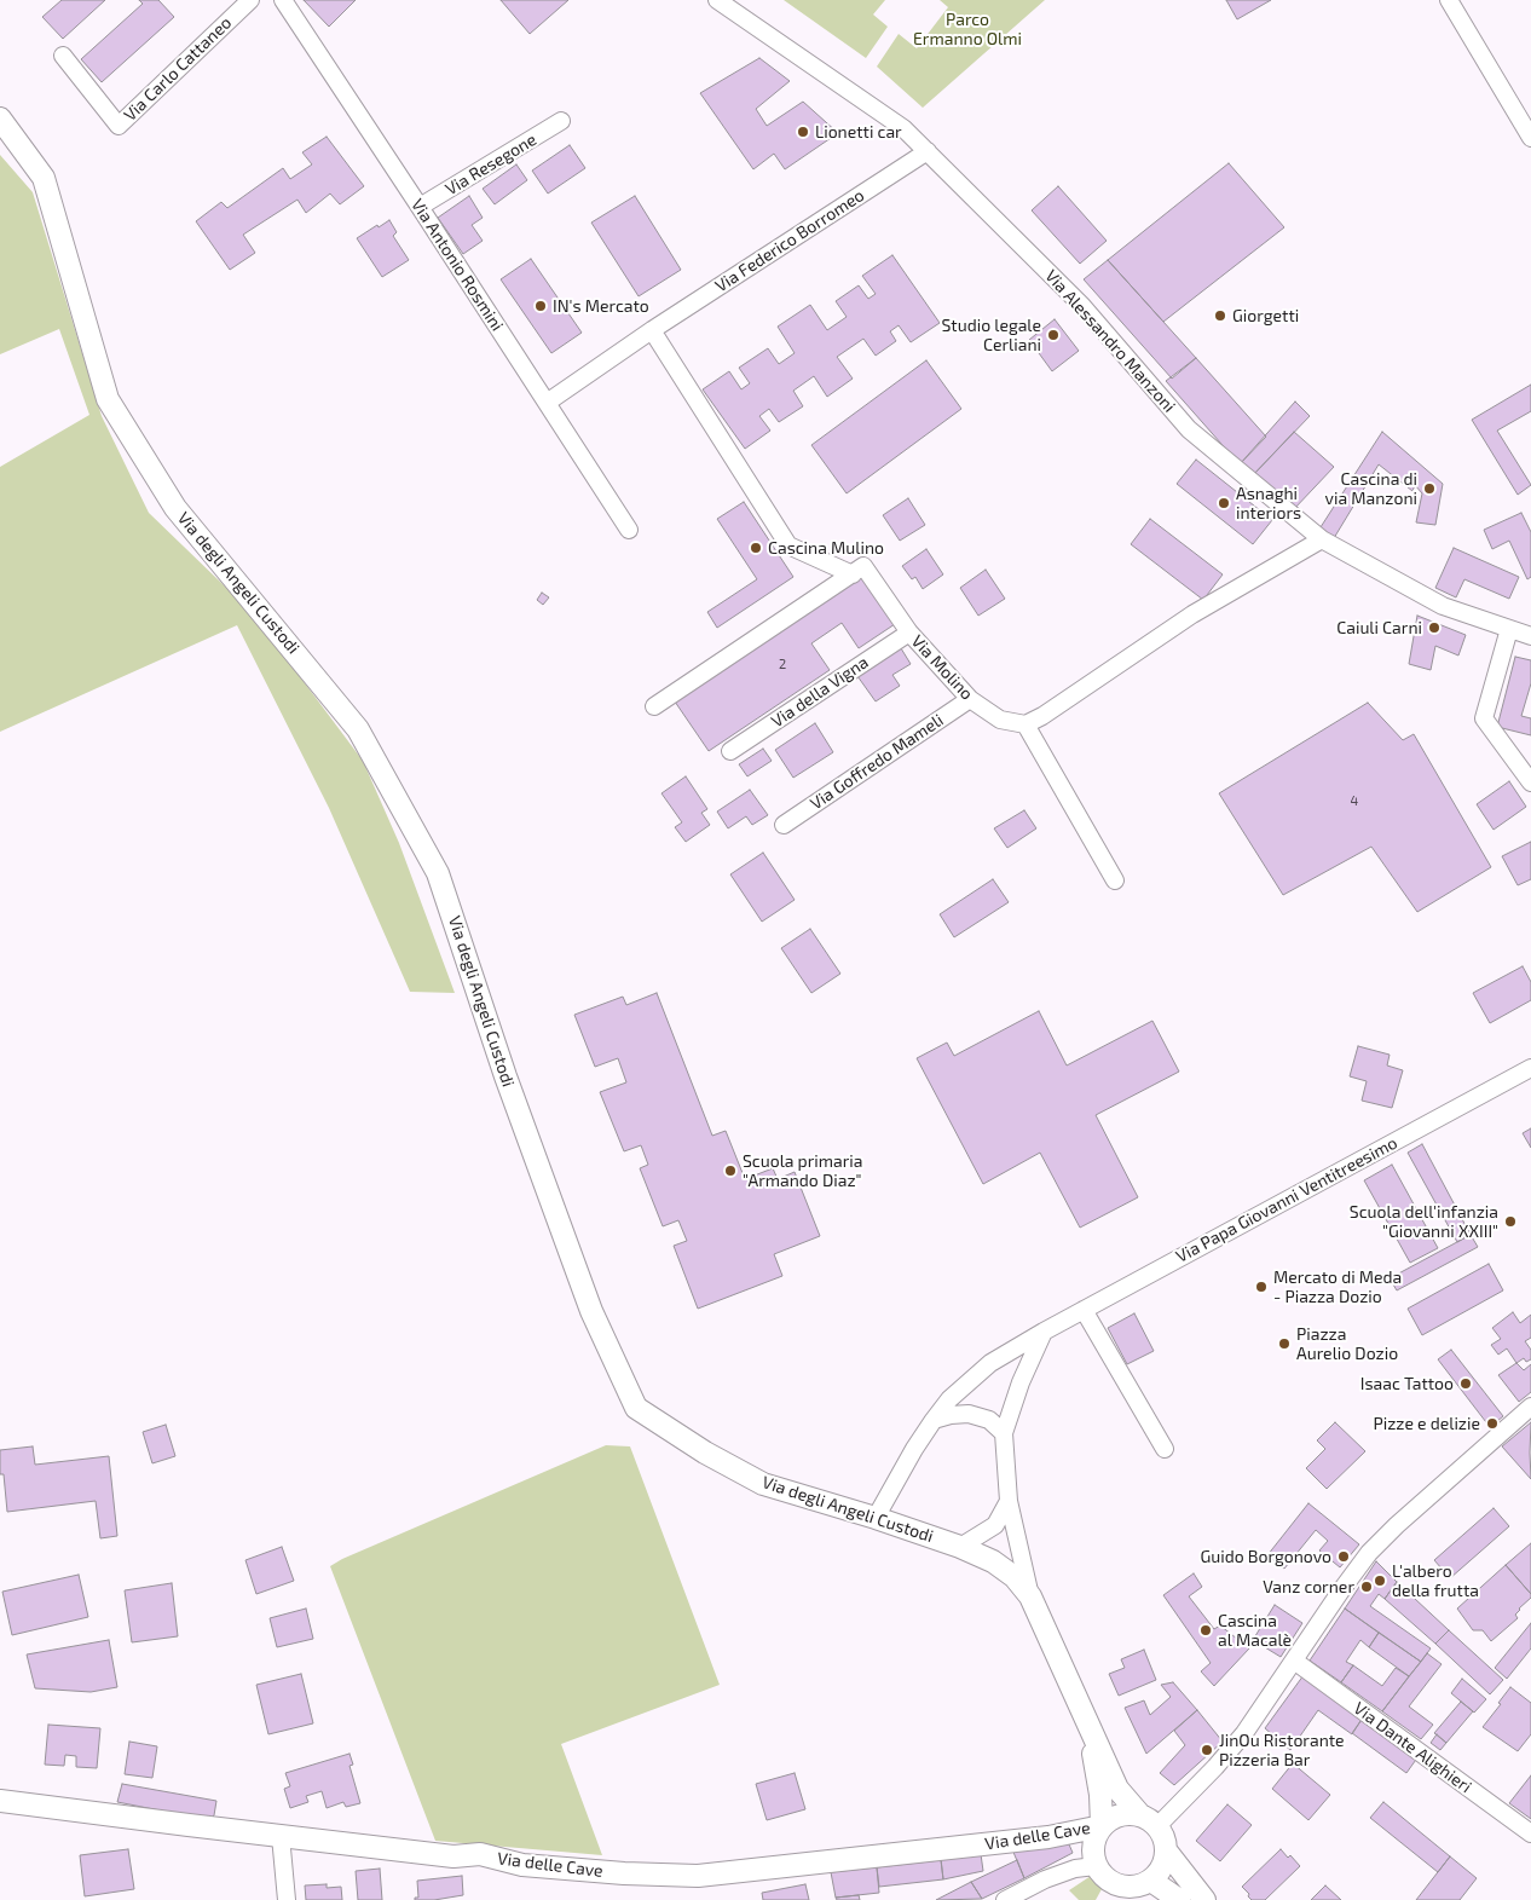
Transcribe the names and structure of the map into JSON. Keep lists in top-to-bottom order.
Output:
{
  "streets": {
    "street": [
      "Via Carlo Cattaneo",
      "Via Resegone",
      "Via Federico Borromeo",
      "Via Antonio Rosmini",
      "Via Alessandro Manzoni",
      "Via degli Angeli Custodi",
      "Via Molino",
      "Via della Vigna",
      "Via Goffredo Mameli",
      "Via Papa Giovanni Ventitreesimo",
      "Via Dante Alighieri",
      "Via delle Cave"
    ]
  },
  "crossings": [
    ["Via Resegone", "Via Antonio Rosmini"],
    ["Via Federico Borromeo", "Via Antonio Rosmini"],
    ["Via Federico Borromeo", "Via Alessandro Manzoni"],
    ["Via degli Angeli Custodi", "Via Papa Giovanni Ventitreesimo"],
    ["Via degli Angeli Custodi", "Via delle Cave"],
    ["Via Molino", "Via della Vigna"],
    ["Via Molino", "Via Goffredo Mameli"]
  ],
  "parks": ["Parco Ermanno Olmi"],
  "places": [
    "Lionetti car",
    "IN's Mercato",
    "Giorgetti",
    "Studio legale Cerliani",
    "Cascina di via Manzoni",
    "Asnaghi interiors",
    "Cascina Mulino",
    "Caiuli Carni",
    "Scuola primaria \"Armando Diaz\"",
    "Scuola dell'infanzia \"Giovanni XXIII\"",
    "Mercato di Meda - Piazza Dozio",
    "Piazza Aurelio Dozio",
    "Isaac Tattoo",
    "Pizze e delizie",
    "Guido Borgonovo",
    "L'albero della frutta",
    "Vanz corner",
    "Cascina al Macalè",
    "JinOu Ristorante Pizzeria Bar"
  ],
  "house_numbers": ["2", "4"]
}
